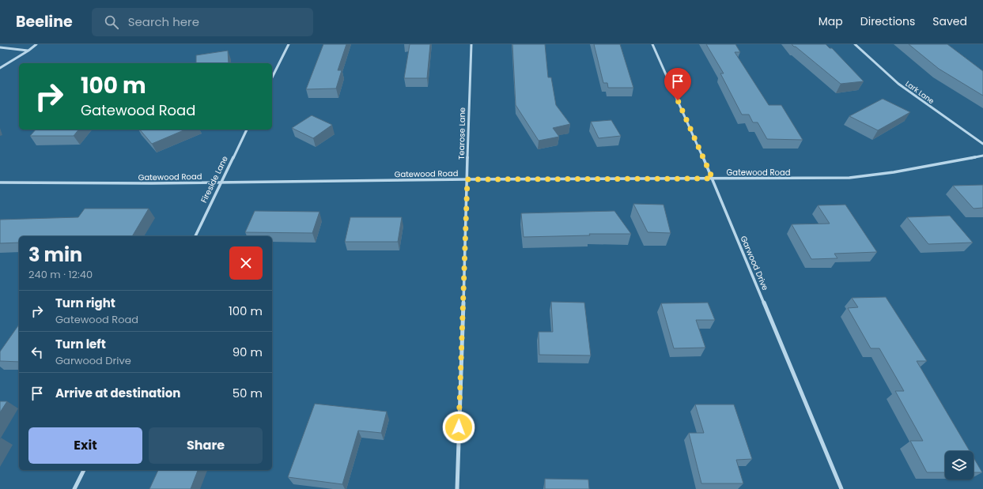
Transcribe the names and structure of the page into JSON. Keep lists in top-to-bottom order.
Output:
{
  "streets": {
    "street": [
      "Lark Lane",
      "Tearose Lane",
      "Gatewood Road",
      "Fireside Lane",
      "Garwood Drive"
    ]
  },
  "crossings": [
    ["Tearose Lane", "Gatewood Road"],
    ["Gatewood Road", "Fireside Lane"],
    ["Gatewood Road", "Garwood Drive"]
  ],
  "page": {
    "header": "Beeline",
    "search": "Search here",
    "nav": ["Map", "Directions", "Saved"],
    "turn": ["100 m", "Gatewood Road"],
    "heading": ["3 min", "240 m · 12:40"],
    "list": [
      {
        "name": "Turn right",
        "note": "Gatewood Road",
        "value": "100 m"
      },
      {
        "name": "Turn left",
        "note": "Garwood Drive",
        "value": "90 m"
      },
      {
        "name": "Arrive at destination",
        "value": "50 m"
      }
    ],
    "buttons": ["Exit", "Share"]
  }
}
